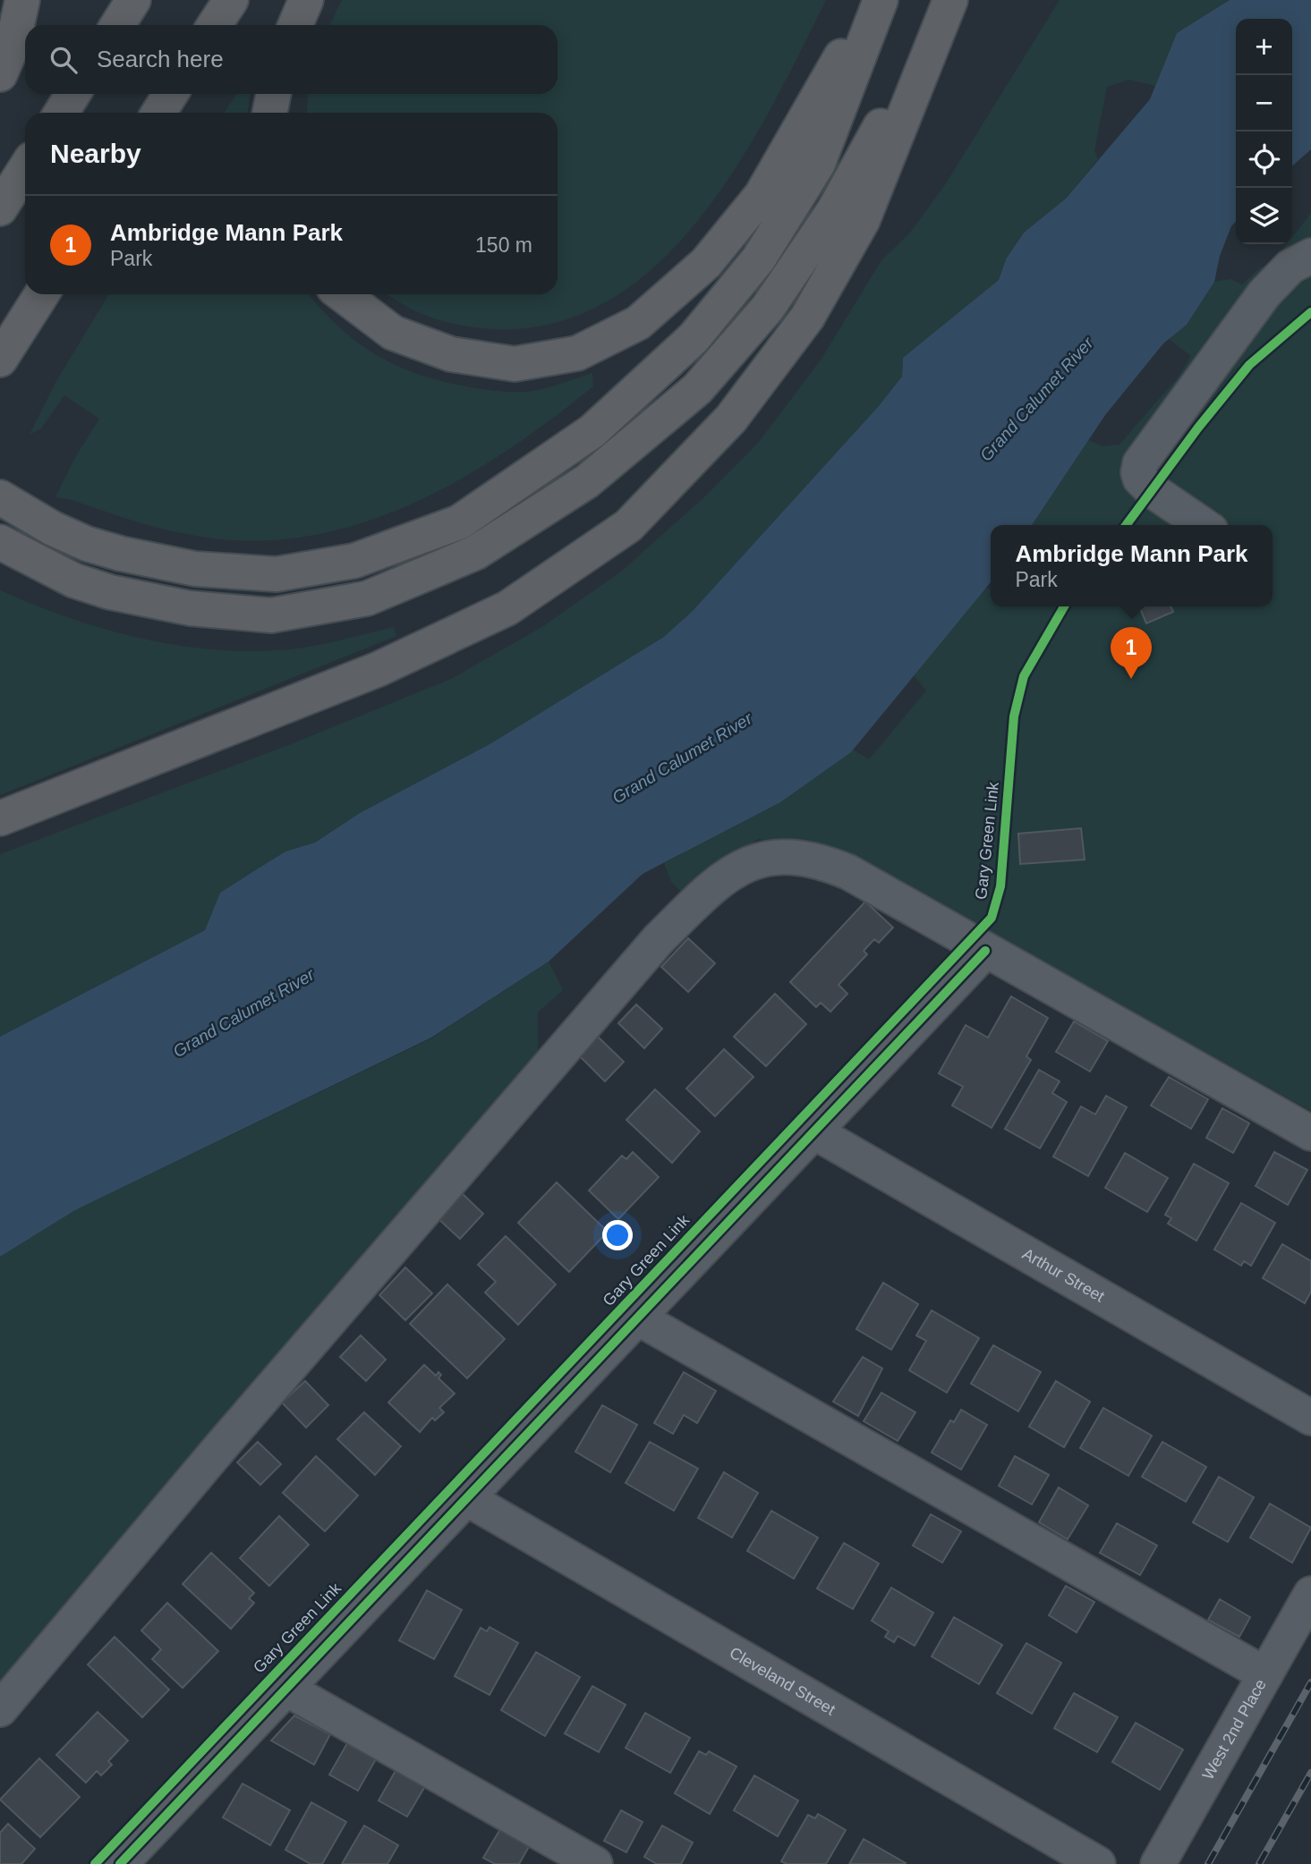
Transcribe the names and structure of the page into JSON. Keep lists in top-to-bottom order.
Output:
{
  "streets": {
    "street": ["Arthur Street", "Cleveland Street", "West 2nd Place"],
    "cycle path": ["Gary Green Link"]
  },
  "water": ["Grand Calumet River"],
  "page": {
    "map_buttons": ["+", "−"],
    "search": "Search here",
    "heading": "Nearby",
    "list": [
      {
        "mark": "1",
        "name": "Ambridge Mann Park",
        "note": "Park",
        "value": "150 m"
      }
    ],
    "popup": ["Ambridge Mann Park", "Park"],
    "pins": "1"
  }
}
